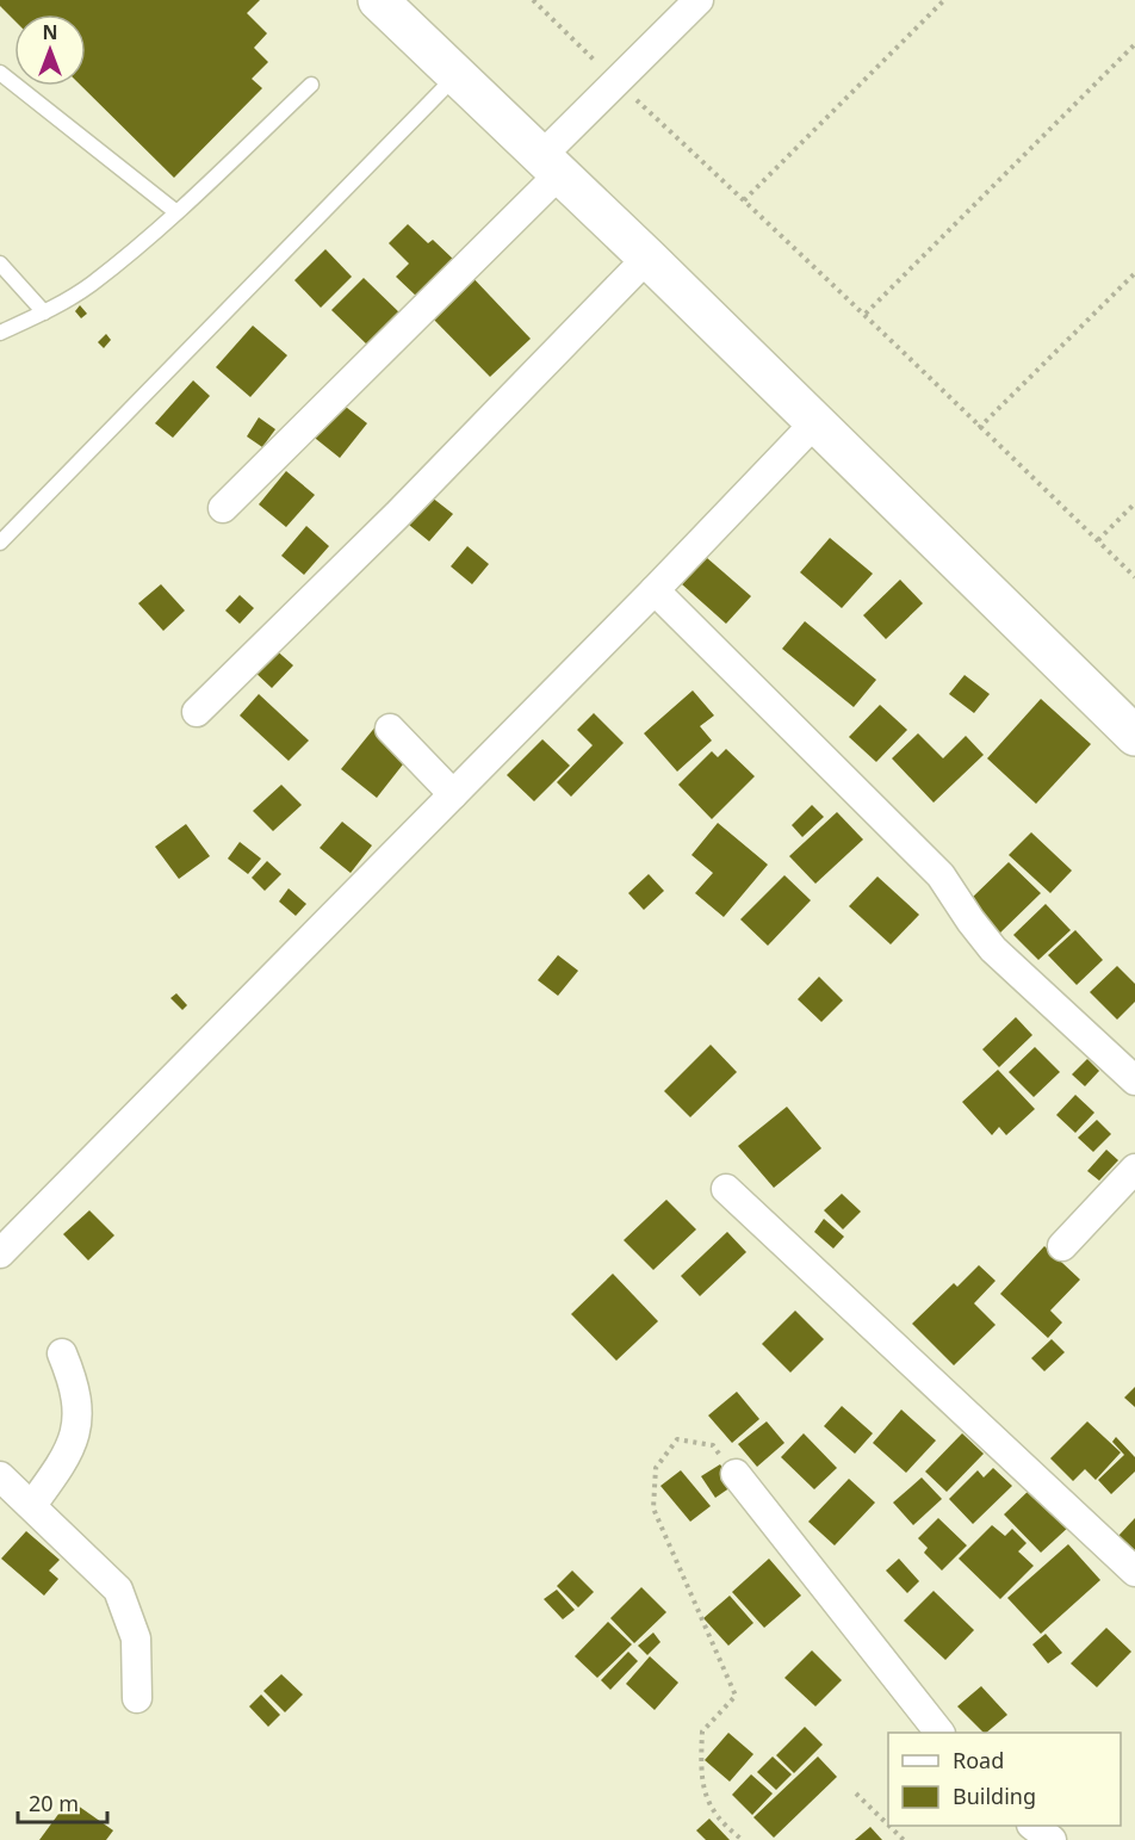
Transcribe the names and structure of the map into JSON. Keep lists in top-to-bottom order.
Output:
{
  "legend": ["Road", "Building"],
  "scale_bar": "20 m",
  "north": "top"
}
